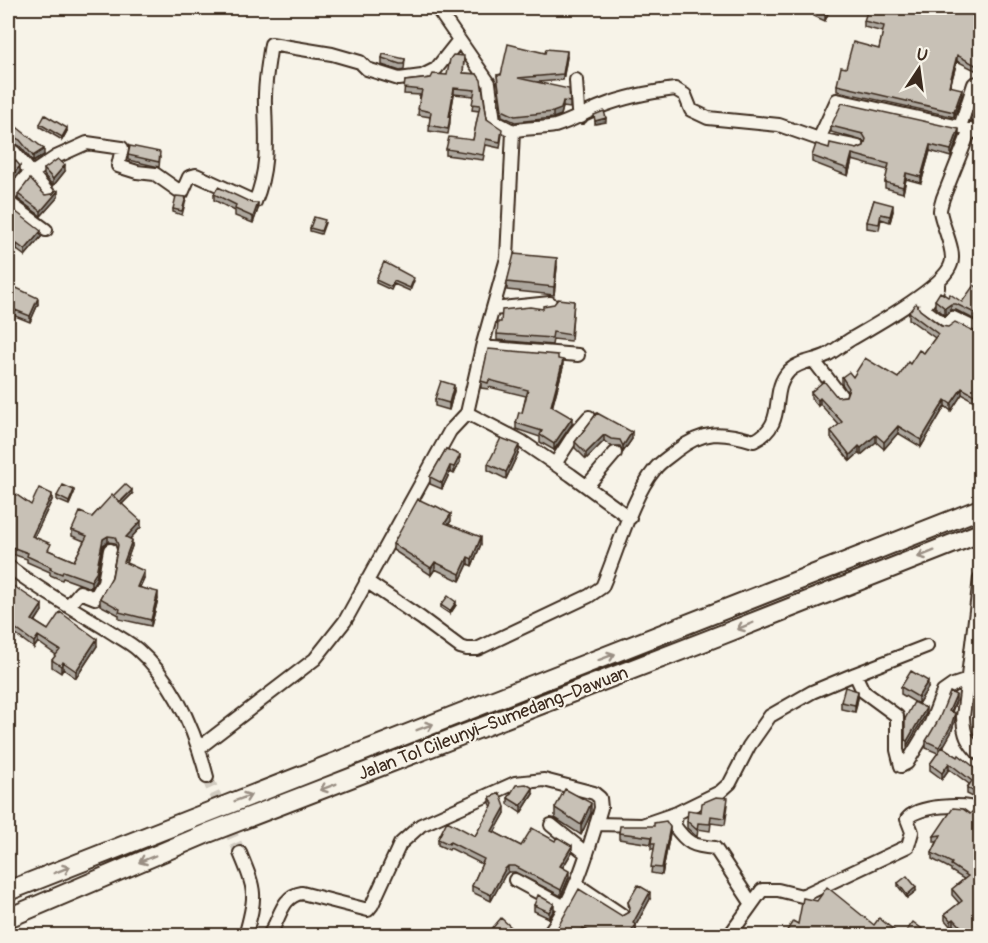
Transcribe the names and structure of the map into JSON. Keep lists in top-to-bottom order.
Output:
{
  "streets": {
    "highway": ["Jalan Tol Cileunyi–Sumedang–Dawuan"]
  },
  "north": "top"
}
